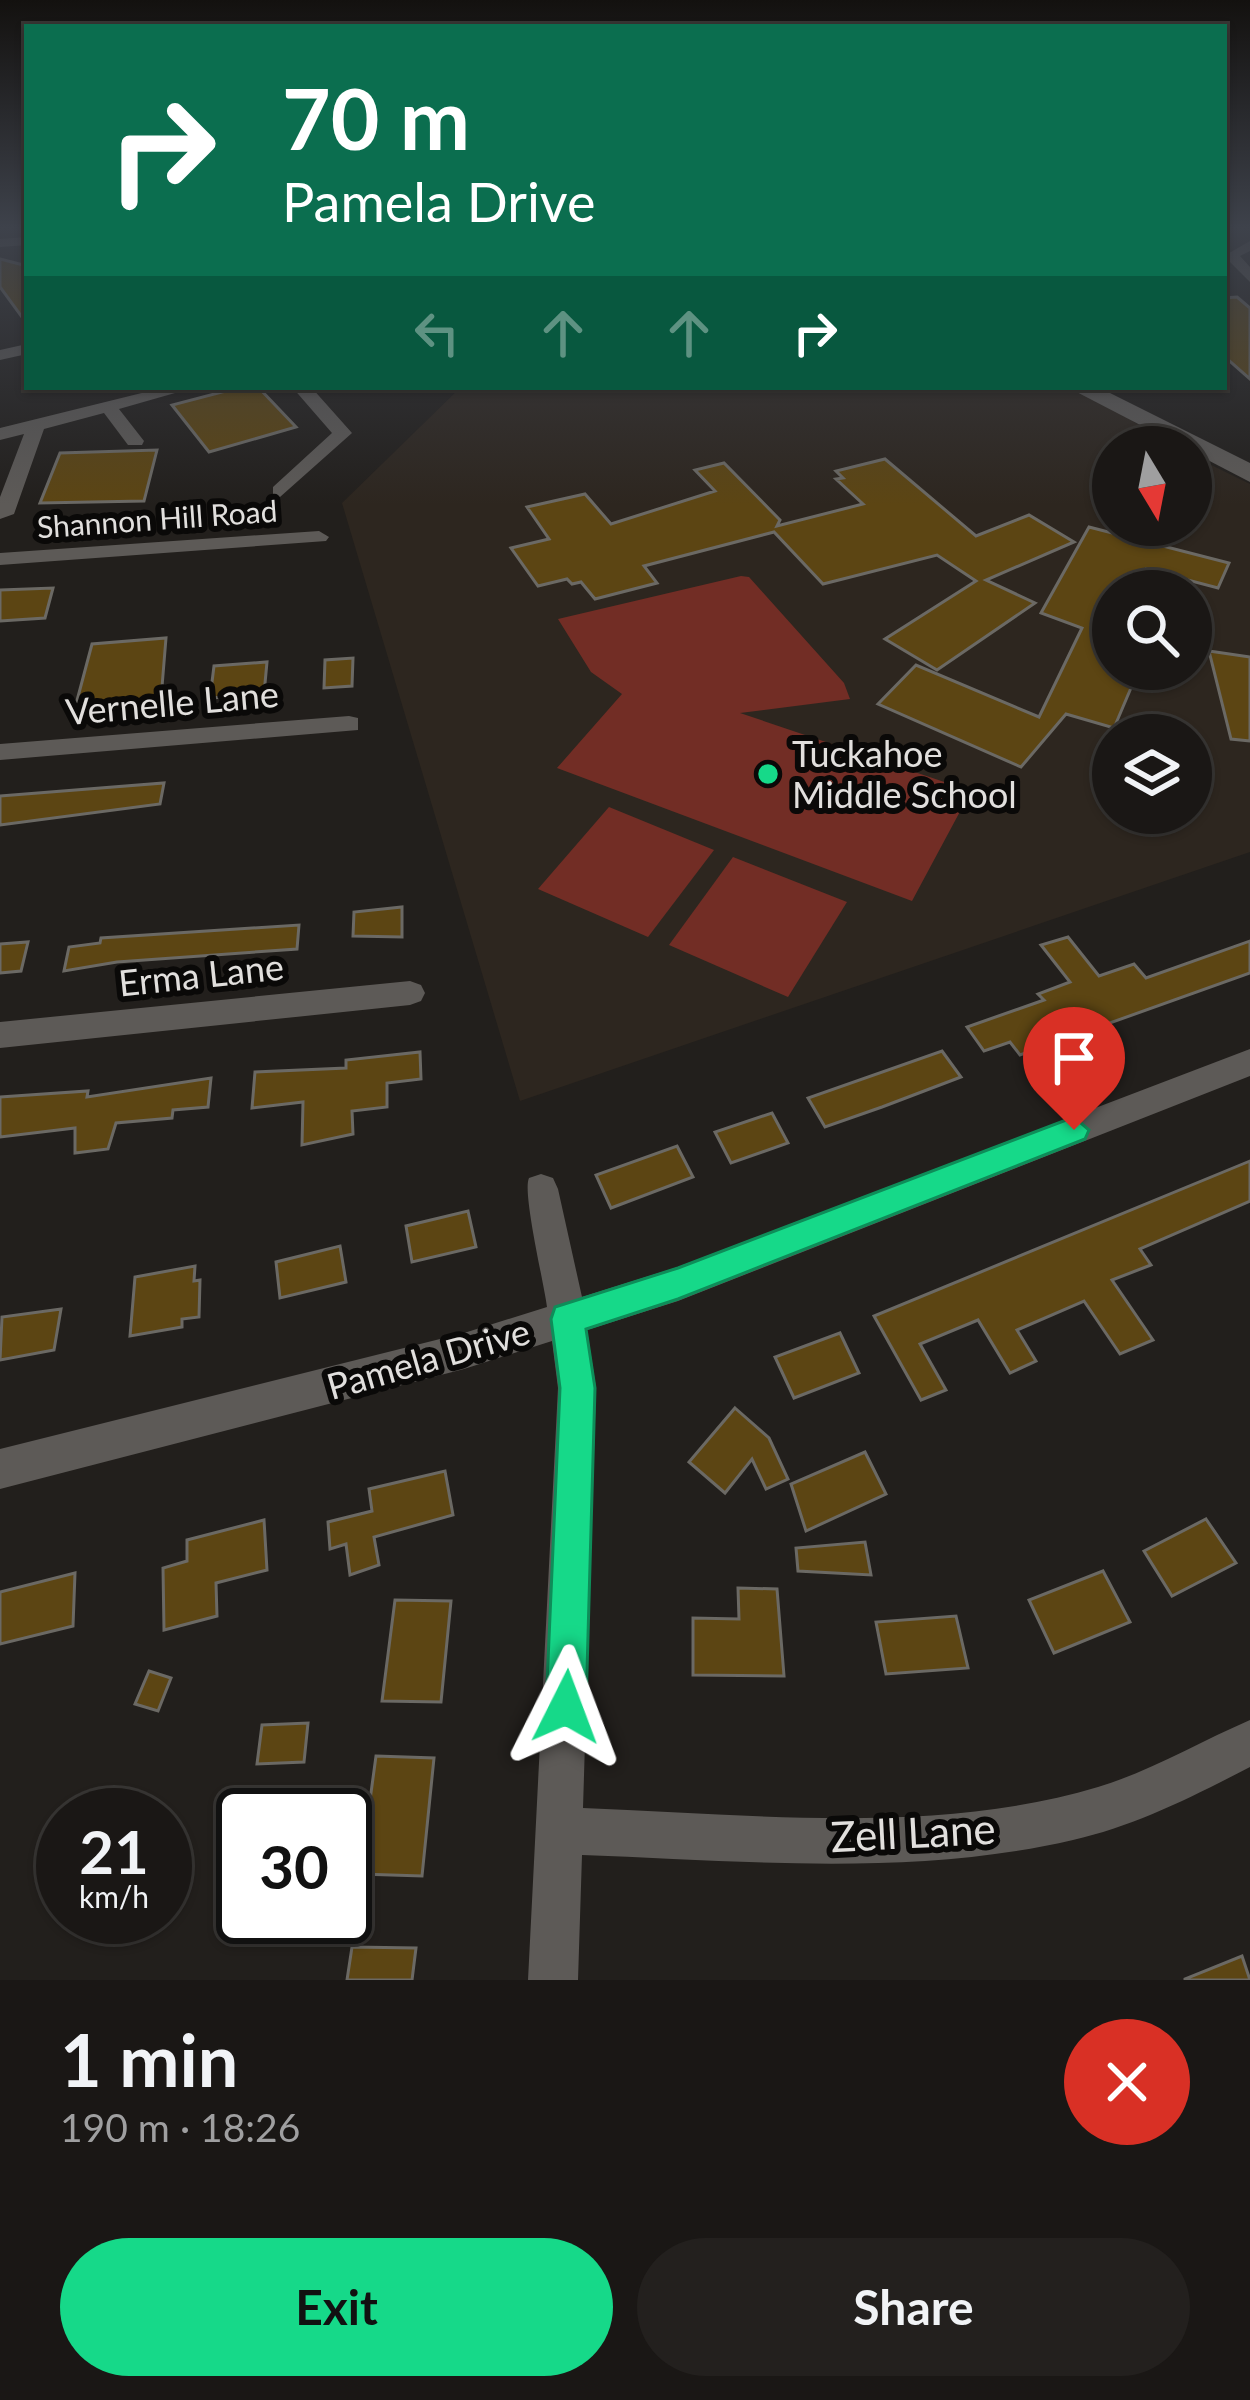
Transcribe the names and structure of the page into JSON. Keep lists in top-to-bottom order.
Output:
{
  "streets": {
    "street": [
      "Shannon Hill Road",
      "Vernelle Lane",
      "Erma Lane",
      "Pamela Drive",
      "Zell Lane"
    ]
  },
  "places": ["Tuckahoe Middle School"],
  "north": "bottom",
  "page": {
    "turn": ["70 m", "Pamela Drive"],
    "speed": "21 km/h",
    "limit": "30",
    "heading": ["1 min", "190 m · 18:26"],
    "buttons": ["Exit", "Share"]
  }
}
